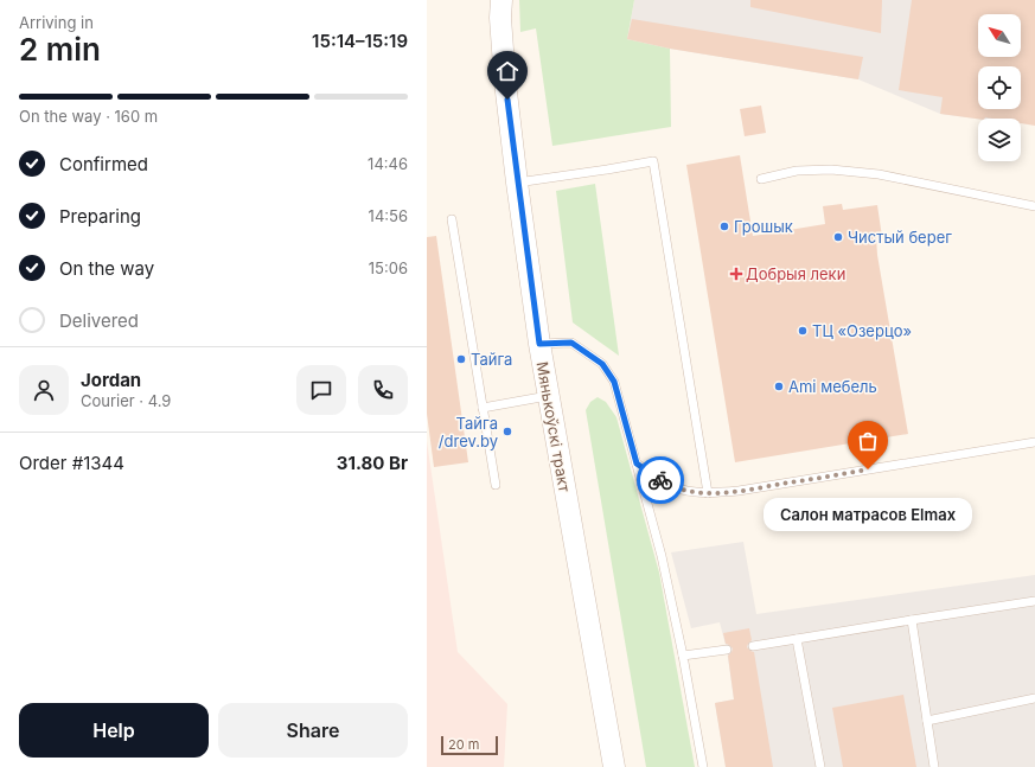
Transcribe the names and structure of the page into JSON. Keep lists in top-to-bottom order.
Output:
{
  "streets": {
    "street": ["Мянькоўскі тракт"]
  },
  "places": {
    "other": [
      "Грошык",
      "Чистый берег",
      "ТЦ «Озерцо»",
      "Тайга",
      "Ami мебель",
      "Тайга /drev.by",
      "Салон матрасов Elmax"
    ],
    "health": ["Добрыя леки"]
  },
  "scale_bar": "20 m",
  "north": "top left",
  "page": {
    "heading": ["2 min", "Arriving in", "15:14–15:19"],
    "panel": [
      "Jordan",
      "Courier · 4.9",
      "Order #1344",
      "31.80 Br"
    ],
    "bar": "On the way · 160 m",
    "list": [
      ["Confirmed", "14:46"],
      ["Preparing", "14:56"],
      ["On the way", "15:06"],
      "Delivered"
    ],
    "bubble": "Салон матрасов Elmax",
    "buttons": ["Help", "Share"],
    "scale": "20 m"
  }
}
